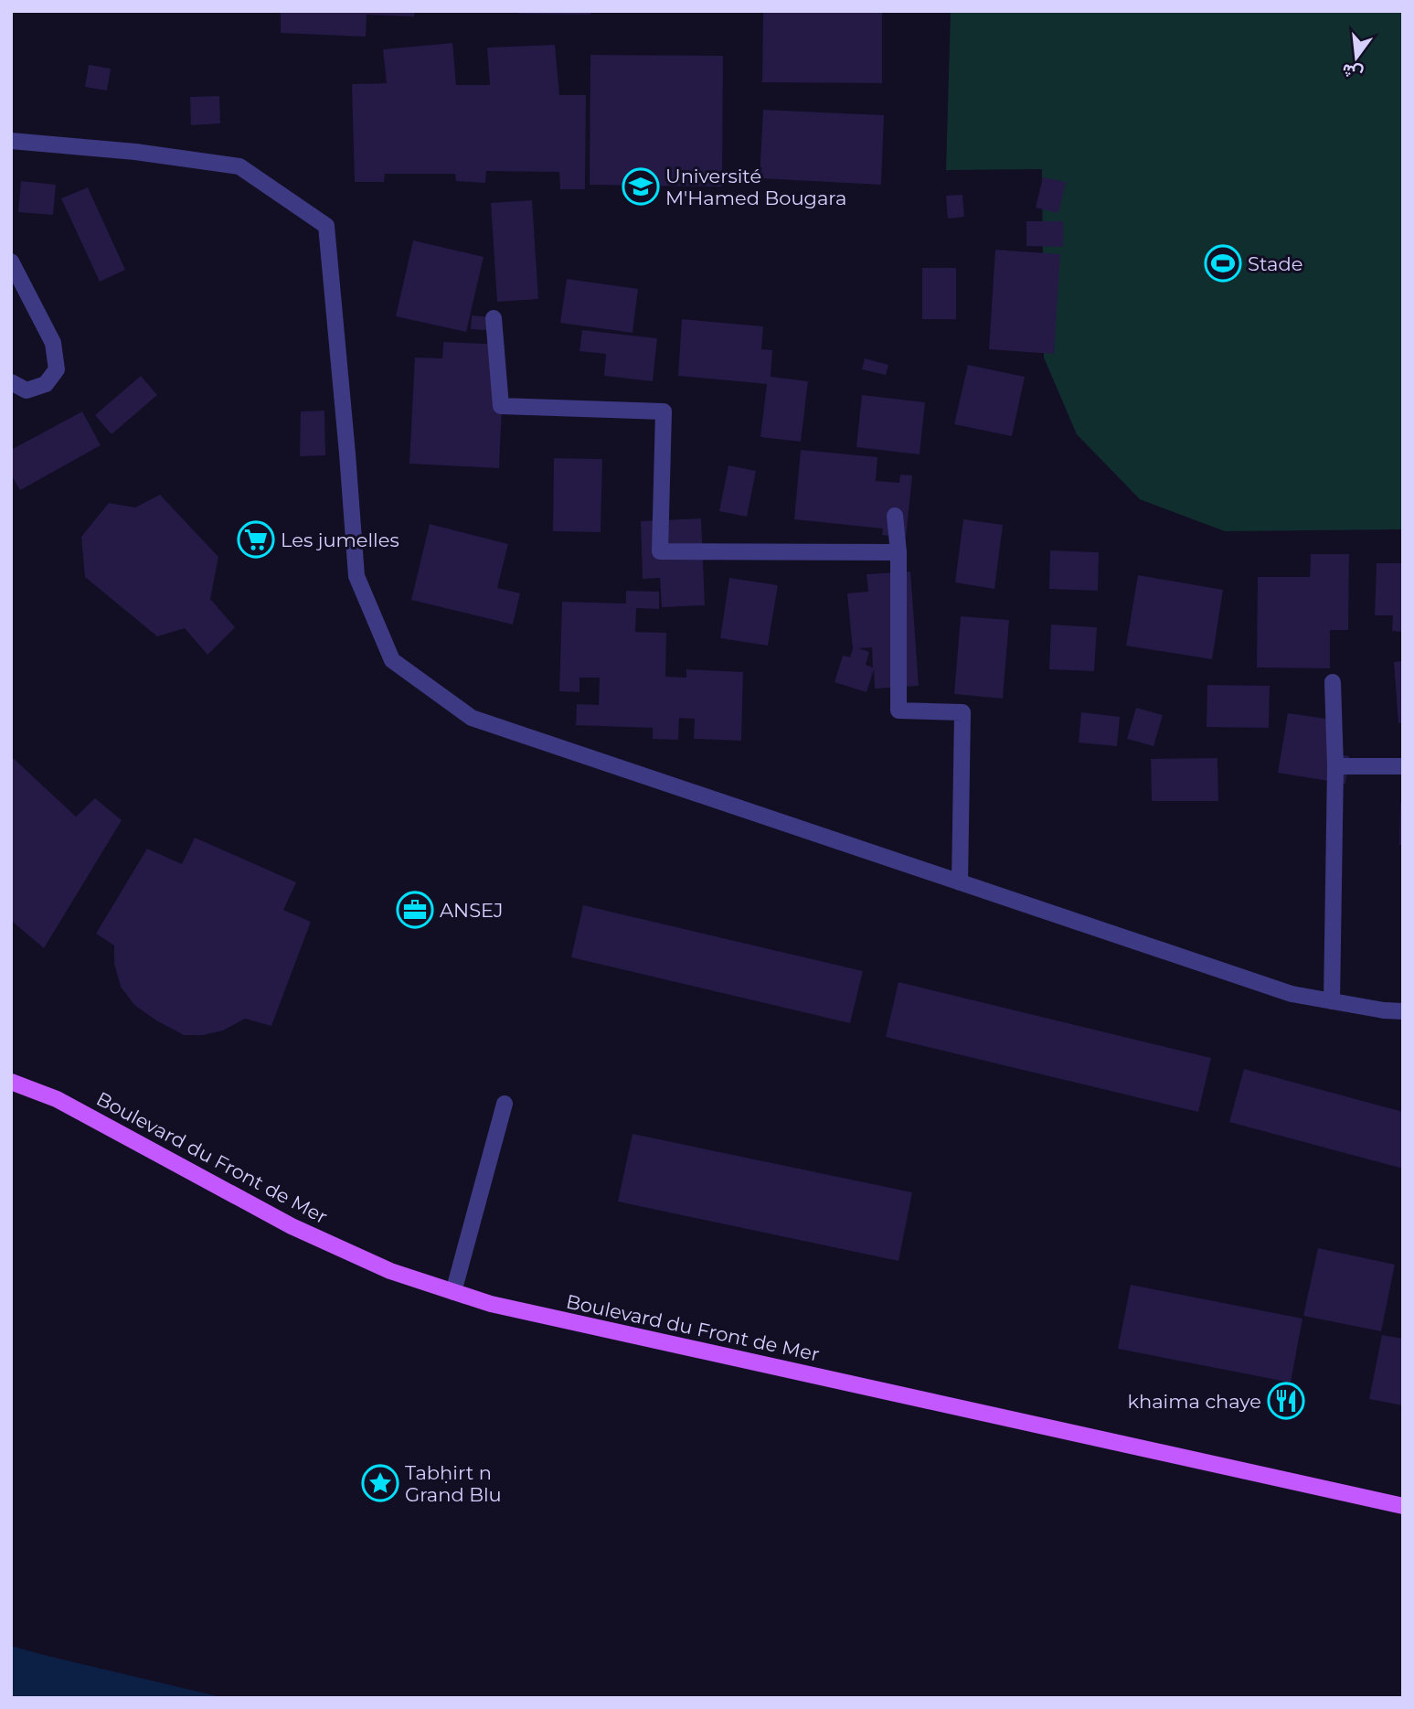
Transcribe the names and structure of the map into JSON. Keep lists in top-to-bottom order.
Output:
{
  "streets": {
    "main road": ["Boulevard du Front de Mer"]
  },
  "places": {
    "school or university": ["Université M'Hamed Bougara"],
    "sports": ["Stade"],
    "supermarket": ["Les jumelles"],
    "office": ["ANSEJ"],
    "restaurant": ["khaima chaye"],
    "place": ["Tabḥirt n Grand Blu"]
  },
  "north": "bottom"
}
